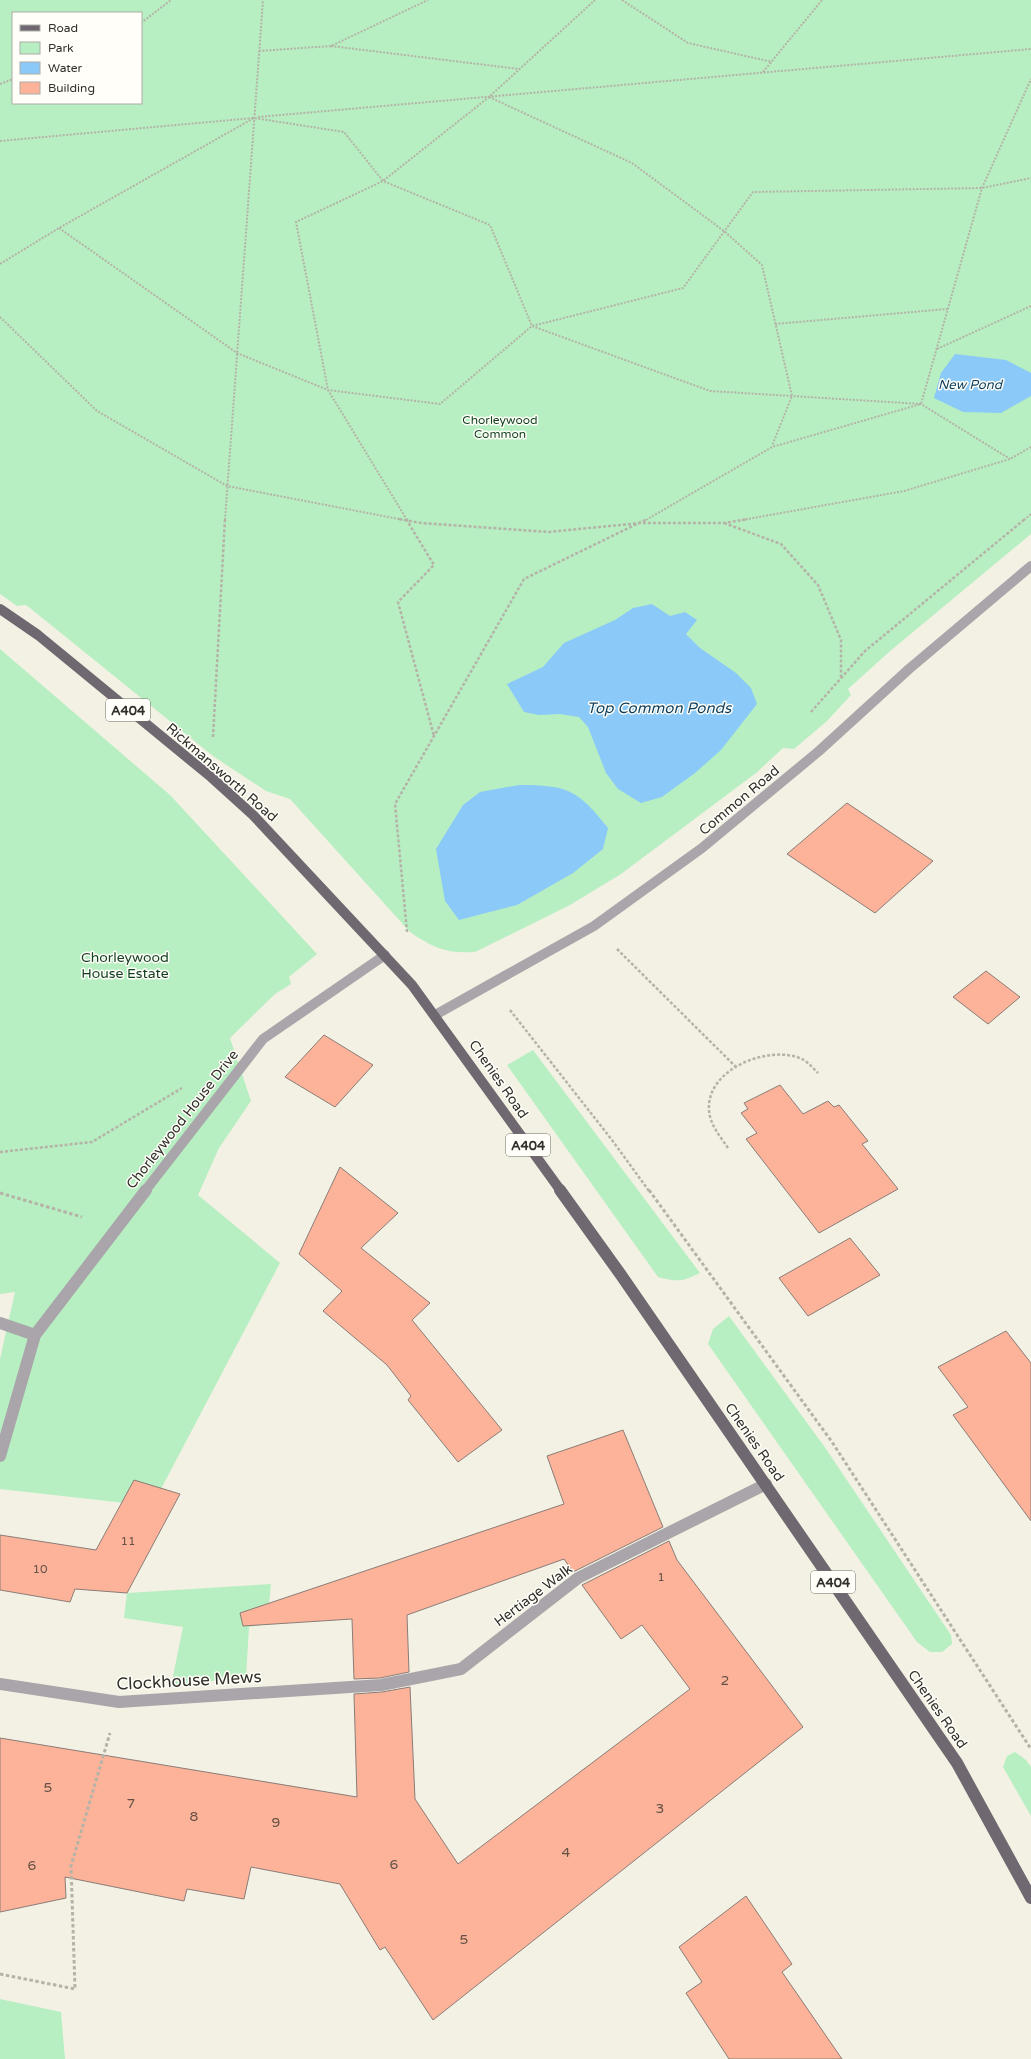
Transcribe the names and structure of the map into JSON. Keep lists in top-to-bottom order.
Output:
{
  "streets": {
    "main road": ["A404", "Rickmansworth Road", "Chenies Road"],
    "street": [
      "Common Road",
      "Chorleywood House Drive",
      "Hertiage Walk",
      "Clockhouse Mews"
    ]
  },
  "crossings": [
    ["Rickmansworth Road", "Common Road"],
    ["Rickmansworth Road", "Chenies Road"],
    ["Rickmansworth Road", "Chorleywood House Drive"],
    ["Common Road", "Chenies Road"],
    ["Chenies Road", "Hertiage Walk"],
    ["Hertiage Walk", "Clockhouse Mews"]
  ],
  "water": ["New Pond", "Top Common Ponds"],
  "parks": ["Chorleywood Common", "Chorleywood House Estate"],
  "house_numbers": [
    "11",
    "10",
    "1",
    "2",
    "5",
    "7",
    "3",
    "8",
    "9",
    "4",
    "6",
    "6",
    "5"
  ],
  "legend": [
    "Road",
    "Park",
    "Water",
    "Building"
  ]
}
